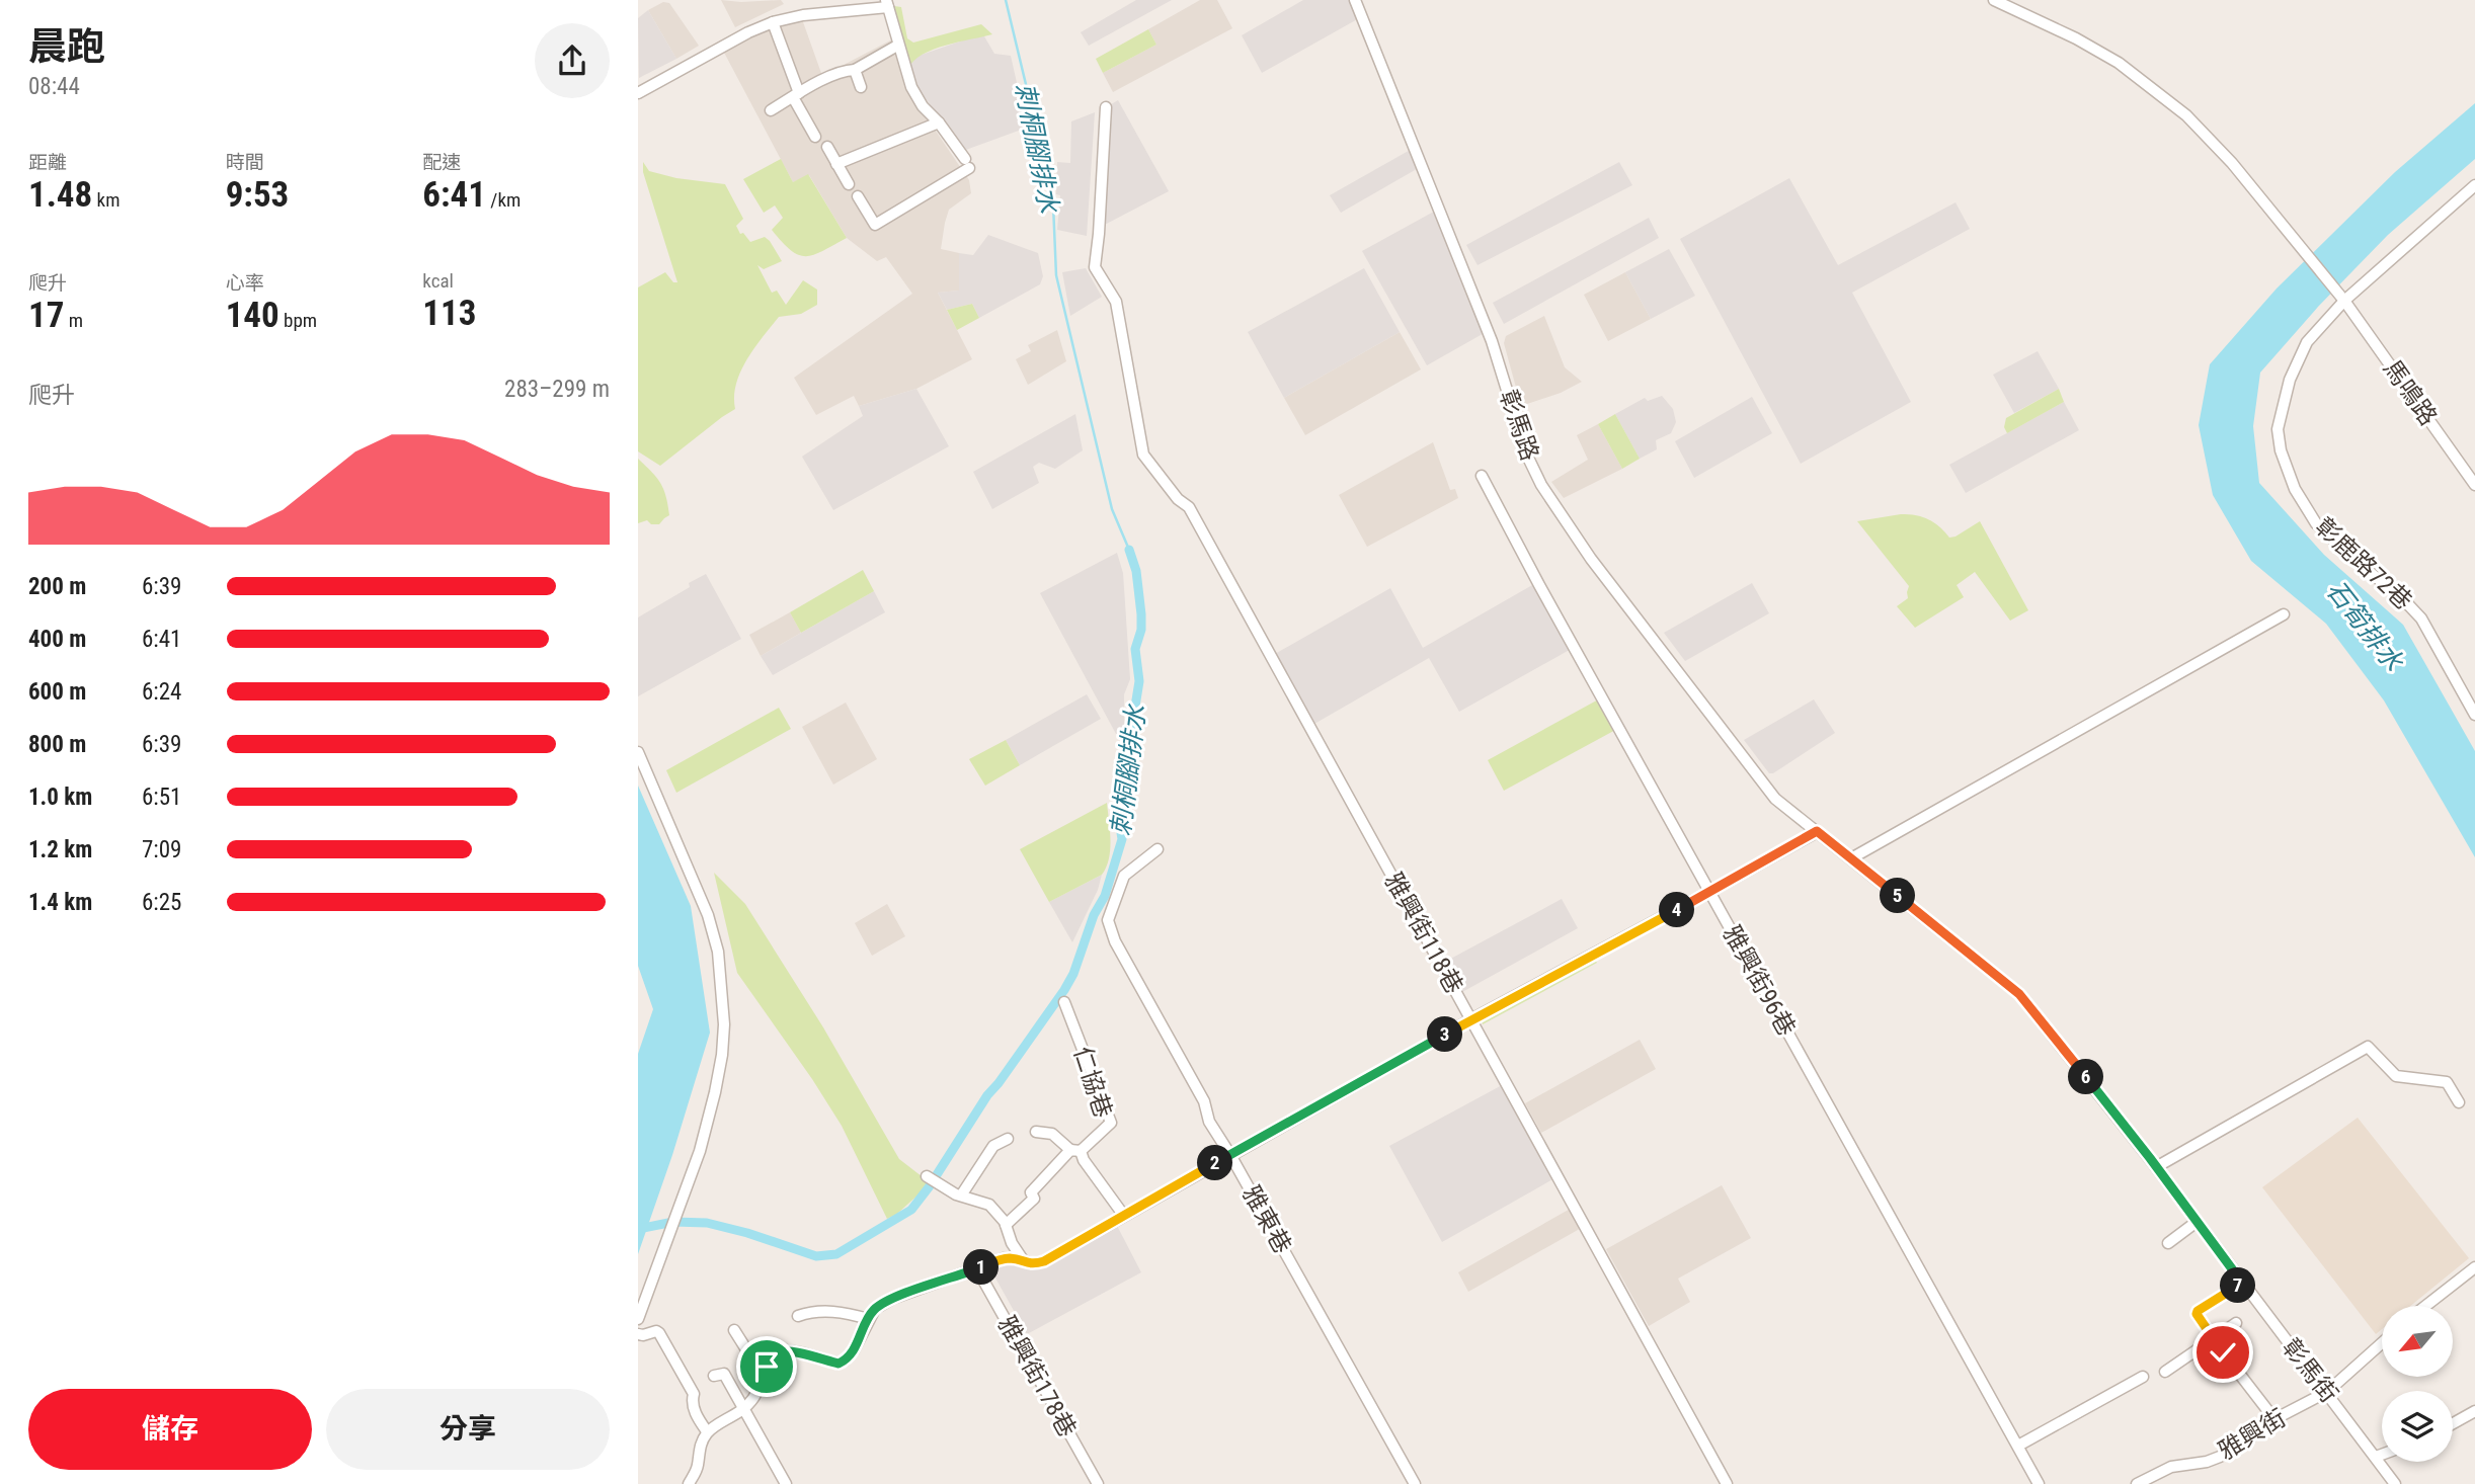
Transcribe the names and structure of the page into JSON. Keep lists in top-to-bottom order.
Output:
{
  "streets": {
    "street": [
      "馬鳴路",
      "彰馬路",
      "彰鹿路72巷",
      "雅興街118巷",
      "雅興街96巷",
      "仁協巷",
      "雅東巷",
      "彰馬街",
      "雅興街178巷",
      "雅興街"
    ]
  },
  "crossings": [
    ["馬鳴路", "彰鹿路72巷"],
    ["彰馬路", "彰馬街"],
    ["彰馬街", "雅興街"]
  ],
  "water": ["刺桐腳排水", "石筍排水"],
  "north": "bottom left",
  "page": {
    "heading": ["晨跑", "08:44"],
    "stats": [
      ["距離", "1.48 km"],
      ["時間", "9:53"],
      ["配速", "6:41 /km"],
      ["爬升", "17 m"],
      ["心率", "140 bpm"],
      ["kcal", "113"]
    ],
    "chart": ["爬升", "283–299 m"],
    "list": [
      {
        "name": "200 m",
        "note": "6:39"
      },
      {
        "name": "400 m",
        "note": "6:41"
      },
      {
        "name": "600 m",
        "note": "6:24"
      },
      {
        "name": "800 m",
        "note": "6:39"
      },
      {
        "name": "1.0 km",
        "note": "6:51"
      },
      {
        "name": "1.2 km",
        "note": "7:09"
      },
      {
        "name": "1.4 km",
        "note": "6:25"
      }
    ],
    "pins": [
      "5",
      "4",
      "3",
      "6",
      "2",
      "1",
      "7"
    ],
    "buttons": ["儲存", "分享"]
  }
}
